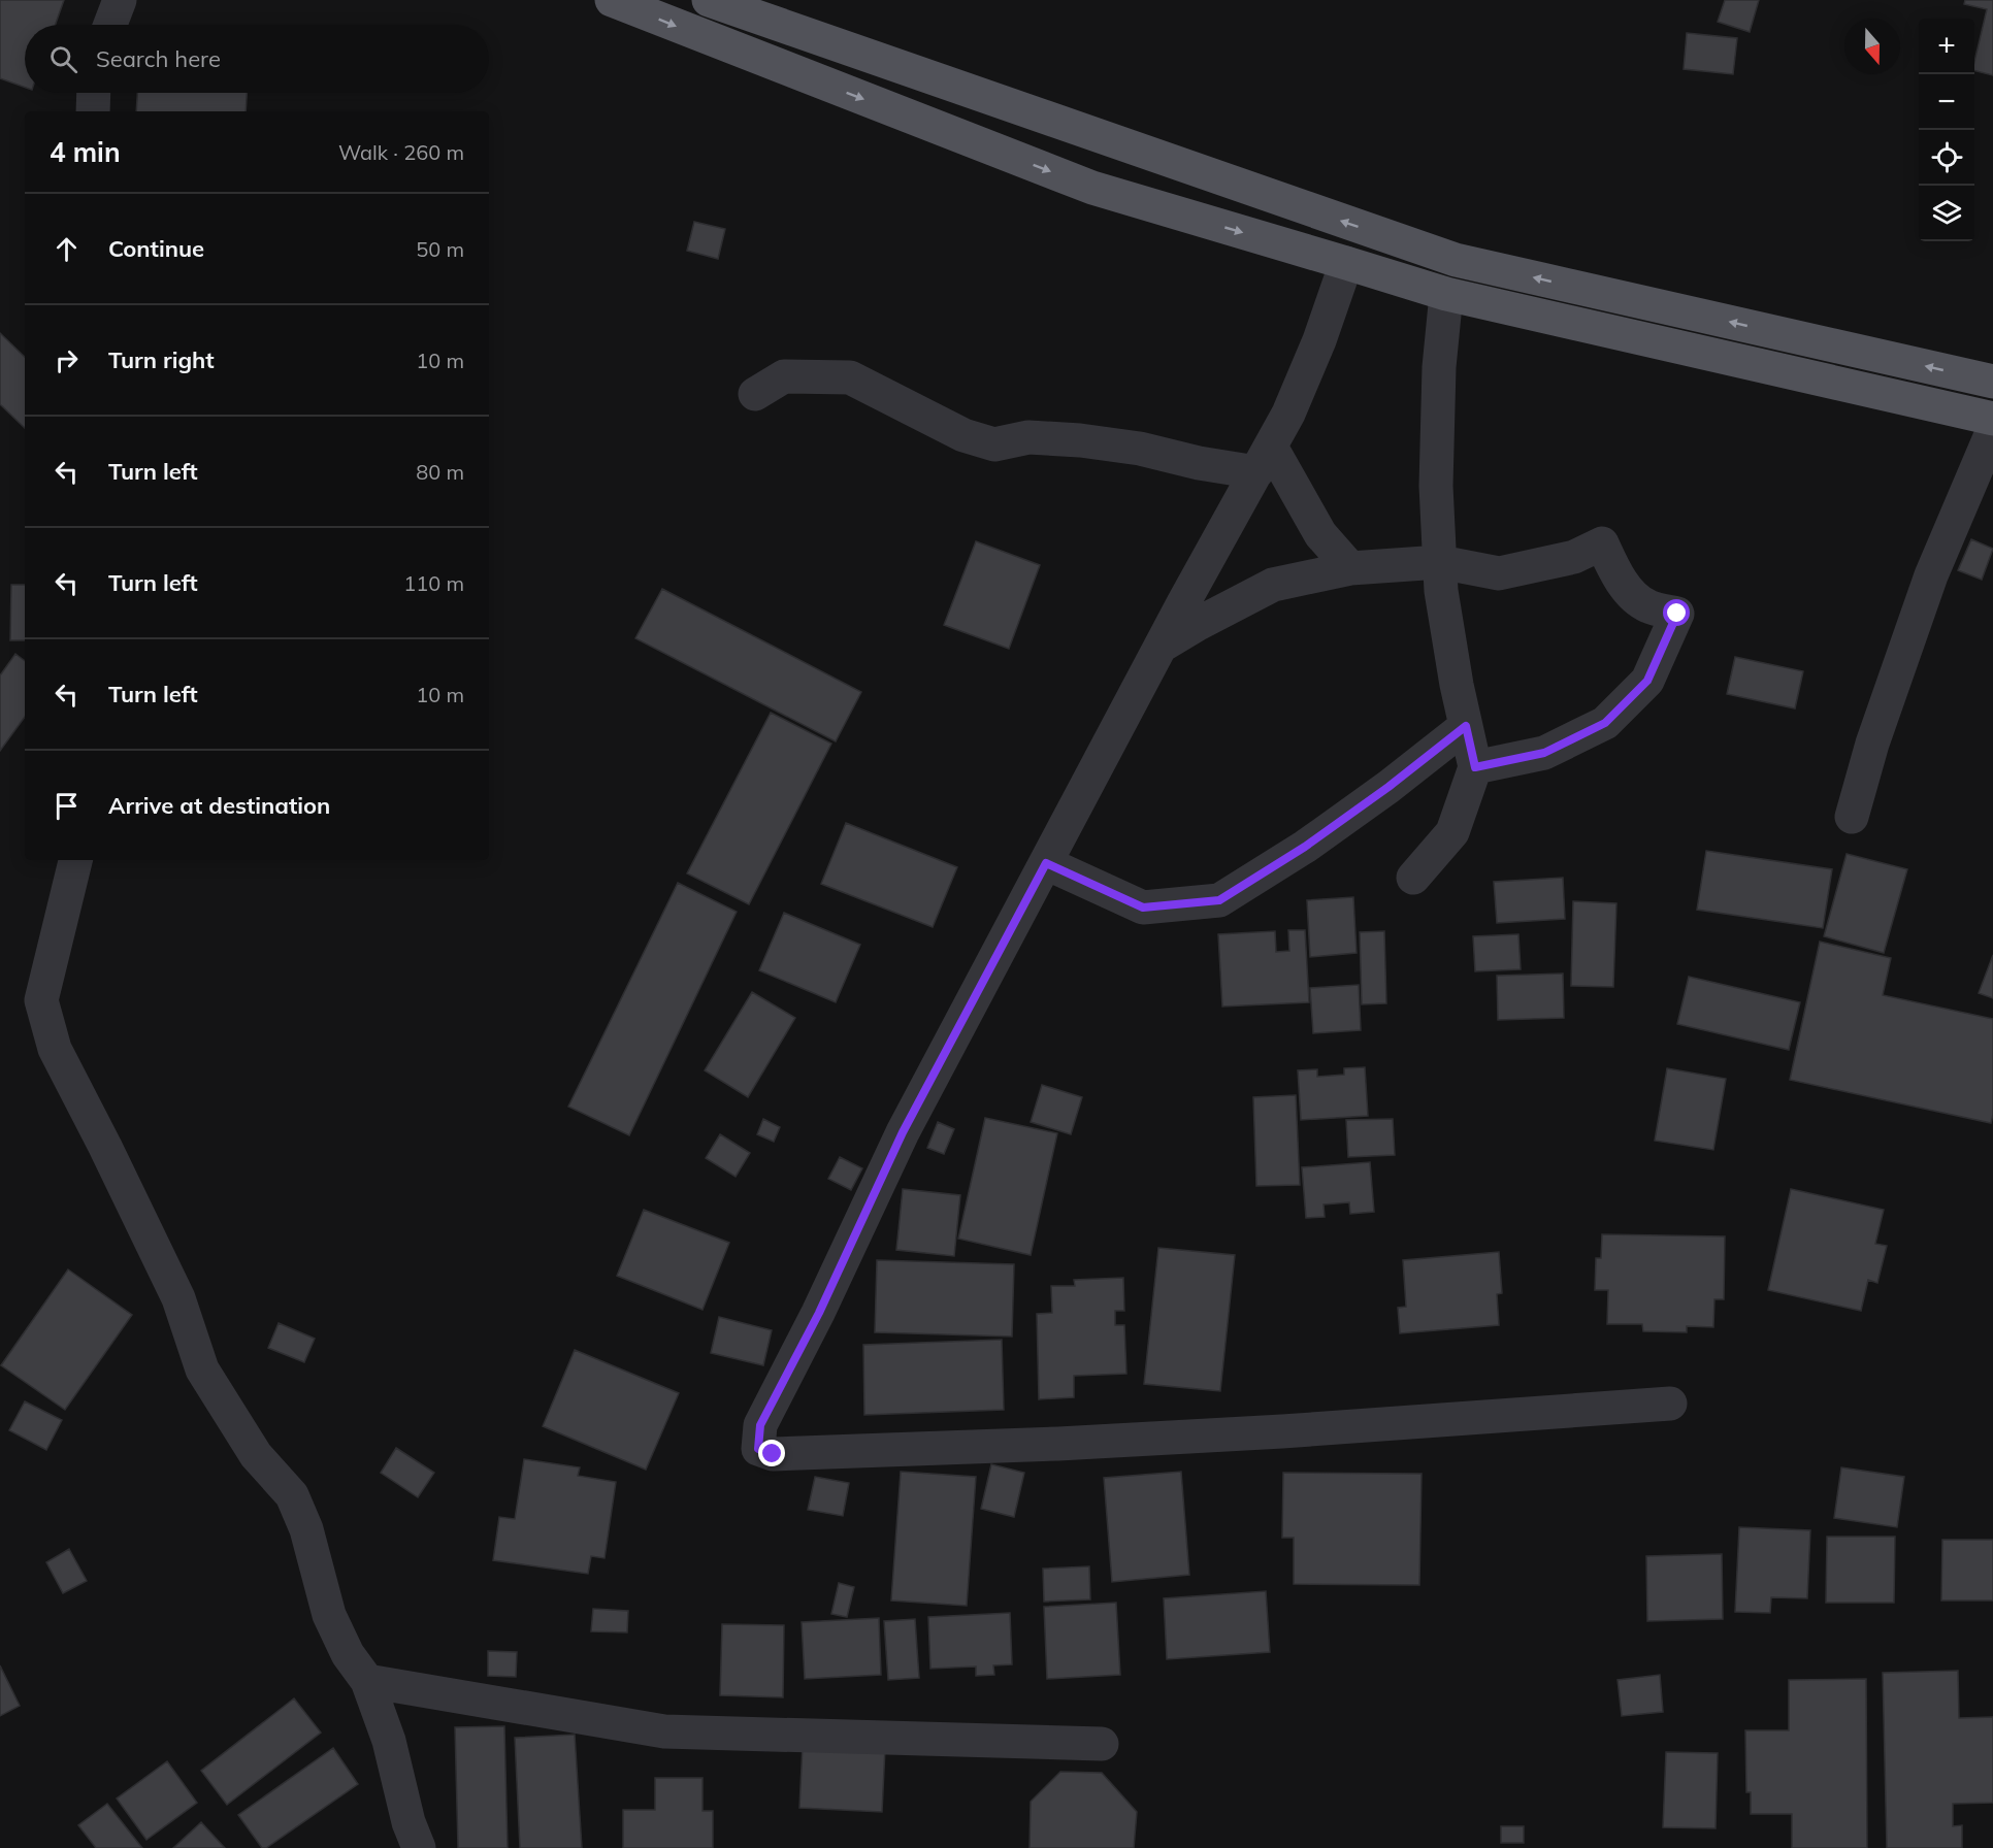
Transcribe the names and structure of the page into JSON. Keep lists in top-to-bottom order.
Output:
{
  "north": "bottom",
  "page": {
    "map_buttons": ["+", "−"],
    "search": "Search here",
    "heading": ["4 min", "Walk · 260 m"],
    "list": [
      ["Continue", "50 m"],
      ["Turn right", "10 m"],
      ["Turn left", "80 m"],
      ["Turn left", "110 m"],
      ["Turn left", "10 m"],
      "Arrive at destination"
    ]
  }
}
